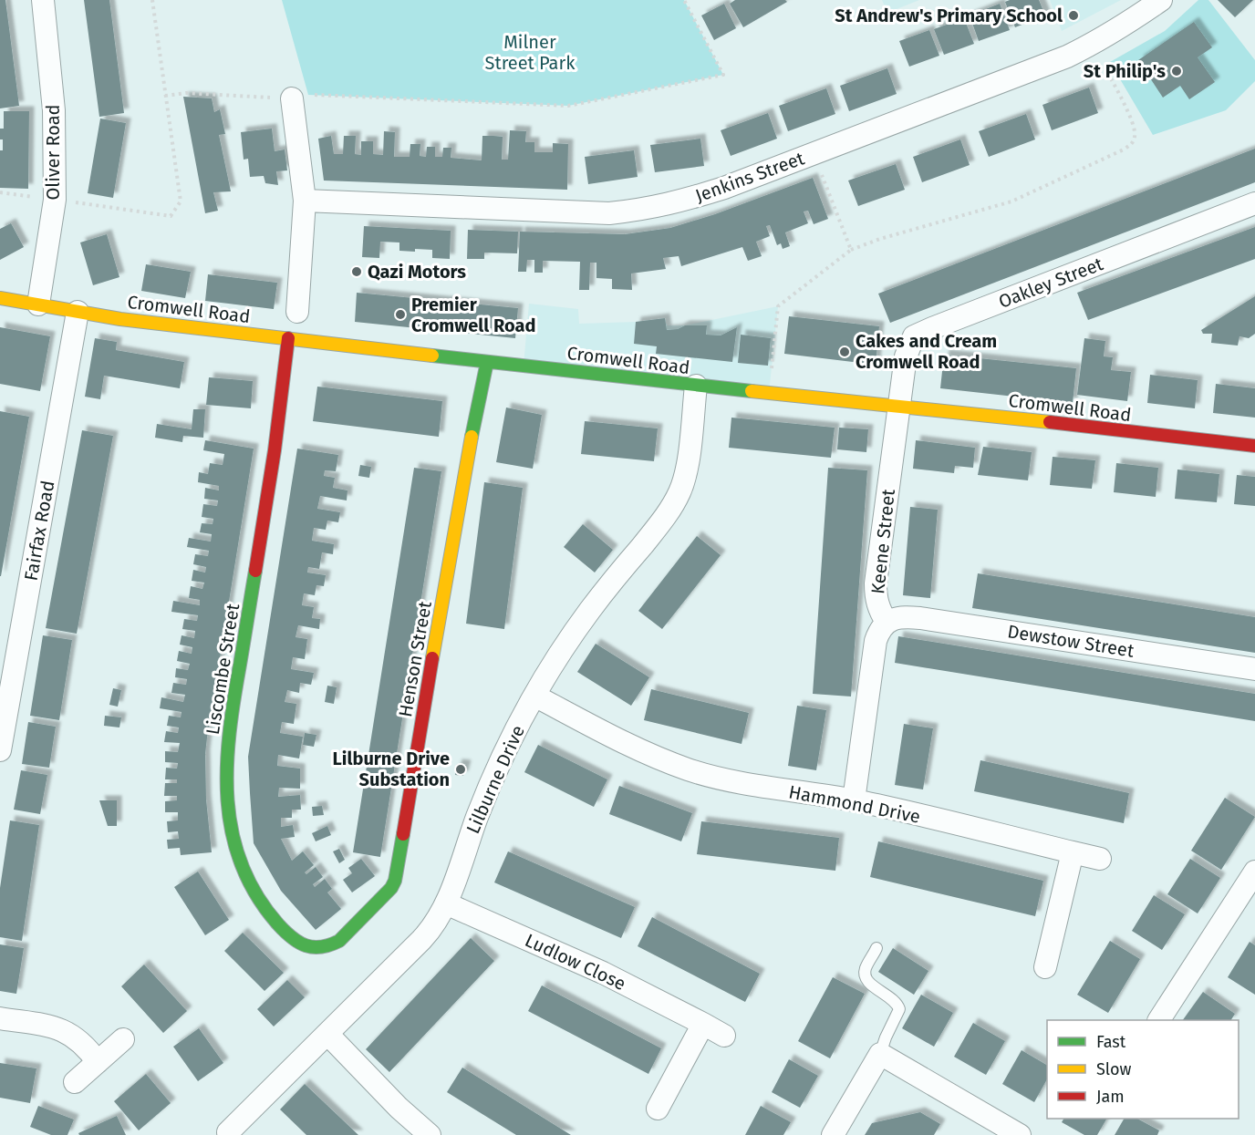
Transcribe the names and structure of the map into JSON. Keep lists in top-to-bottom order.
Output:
{
  "streets": {
    "street": [
      "Oliver Road",
      "Jenkins Street",
      "Oakley Street",
      "Cromwell Road",
      "Fairfax Road",
      "Keene Street",
      "Dewstow Street",
      "Henson Street",
      "Liscombe Street",
      "Lilburne Drive",
      "Hammond Drive",
      "Ludlow Close"
    ]
  },
  "crossings": [
    ["Oliver Road", "Cromwell Road"],
    ["Oakley Street", "Cromwell Road"],
    ["Oakley Street", "Keene Street"],
    ["Cromwell Road", "Fairfax Road"],
    ["Cromwell Road", "Keene Street"],
    ["Cromwell Road", "Henson Street"],
    ["Cromwell Road", "Liscombe Street"],
    ["Cromwell Road", "Lilburne Drive"],
    ["Keene Street", "Dewstow Street"],
    ["Henson Street", "Liscombe Street"],
    ["Lilburne Drive", "Hammond Drive"],
    ["Lilburne Drive", "Ludlow Close"]
  ],
  "parks": ["Milner Street Park"],
  "places": [
    "St Andrew's Primary School",
    "St Philip's",
    "Qazi Motors",
    "Premier Cromwell Road",
    "Cakes and Cream Cromwell Road",
    "Lilburne Drive Substation"
  ],
  "legend": ["Fast", "Slow", "Jam"]
}
